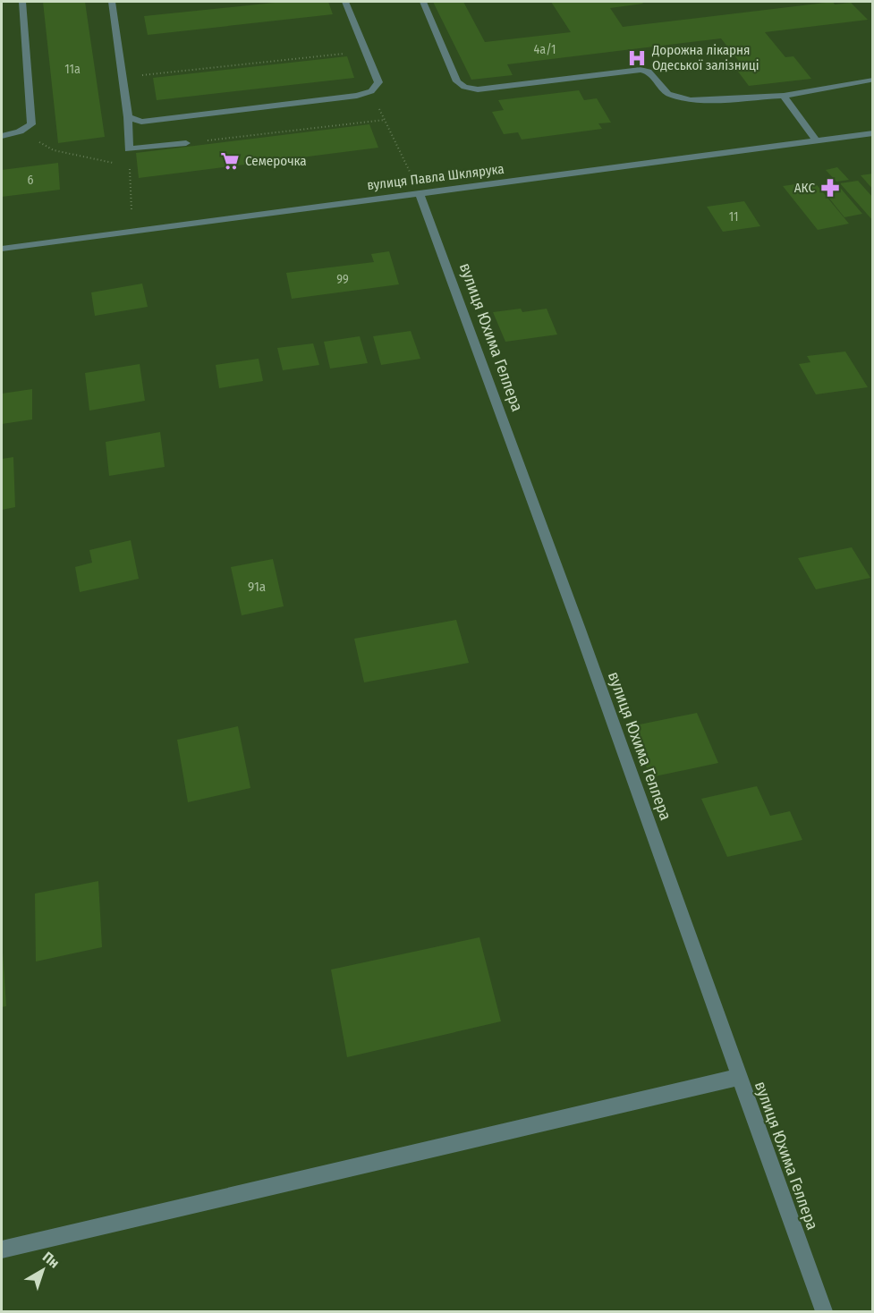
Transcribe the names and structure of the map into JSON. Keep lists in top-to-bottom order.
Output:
{
  "streets": {
    "street": ["вулиця Павла Шклярука", "вулиця Юхима Геллера"]
  },
  "crossings": [
    ["вулиця Павла Шклярука", "вулиця Юхима Геллера"]
  ],
  "places": {
    "hospital": ["Дорожна лікарня Одеської залізниці"],
    "supermarket": ["Семерочка"],
    "pharmacy": ["АКС"]
  },
  "house_numbers": [
    "4а/1",
    "11а",
    "6",
    "11",
    "99",
    "91а"
  ],
  "north": "top right"
}
